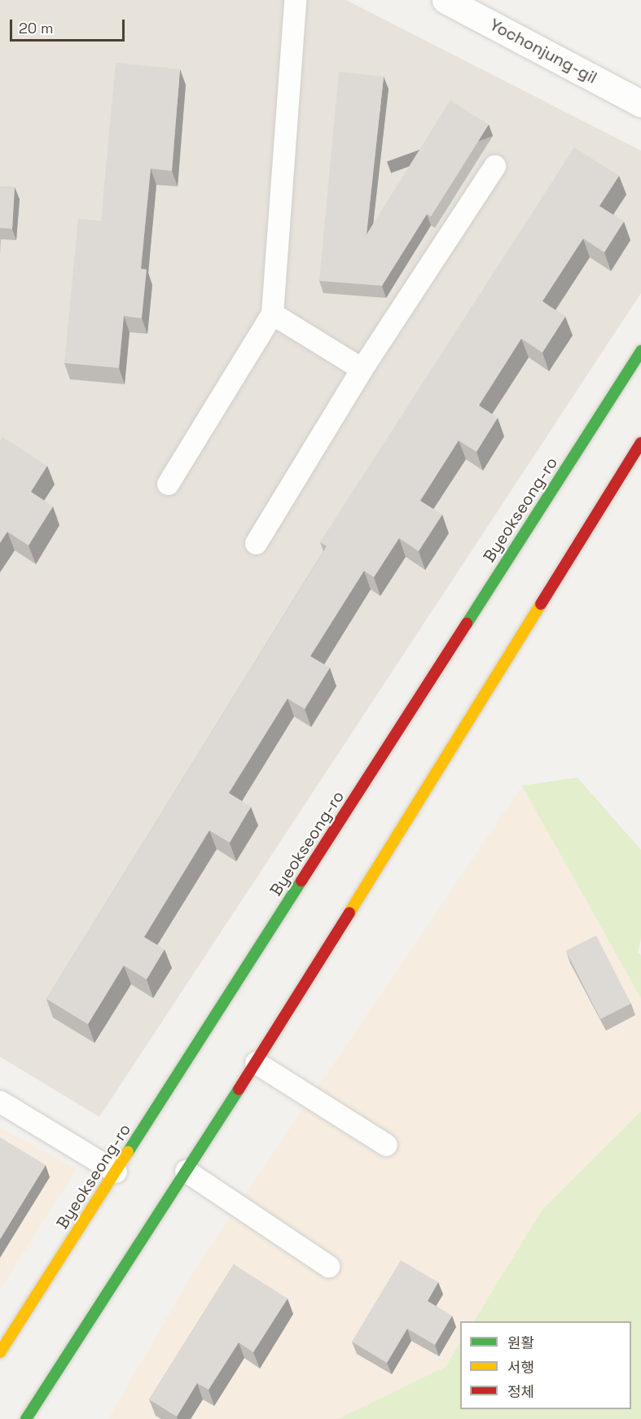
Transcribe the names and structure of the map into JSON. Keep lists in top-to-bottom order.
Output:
{
  "streets": {
    "main road": ["Byeokseong-ro"],
    "street": ["Yochonjung-gil"]
  },
  "legend": ["원활", "서행", "정체"],
  "scale_bar": "20 m"
}
